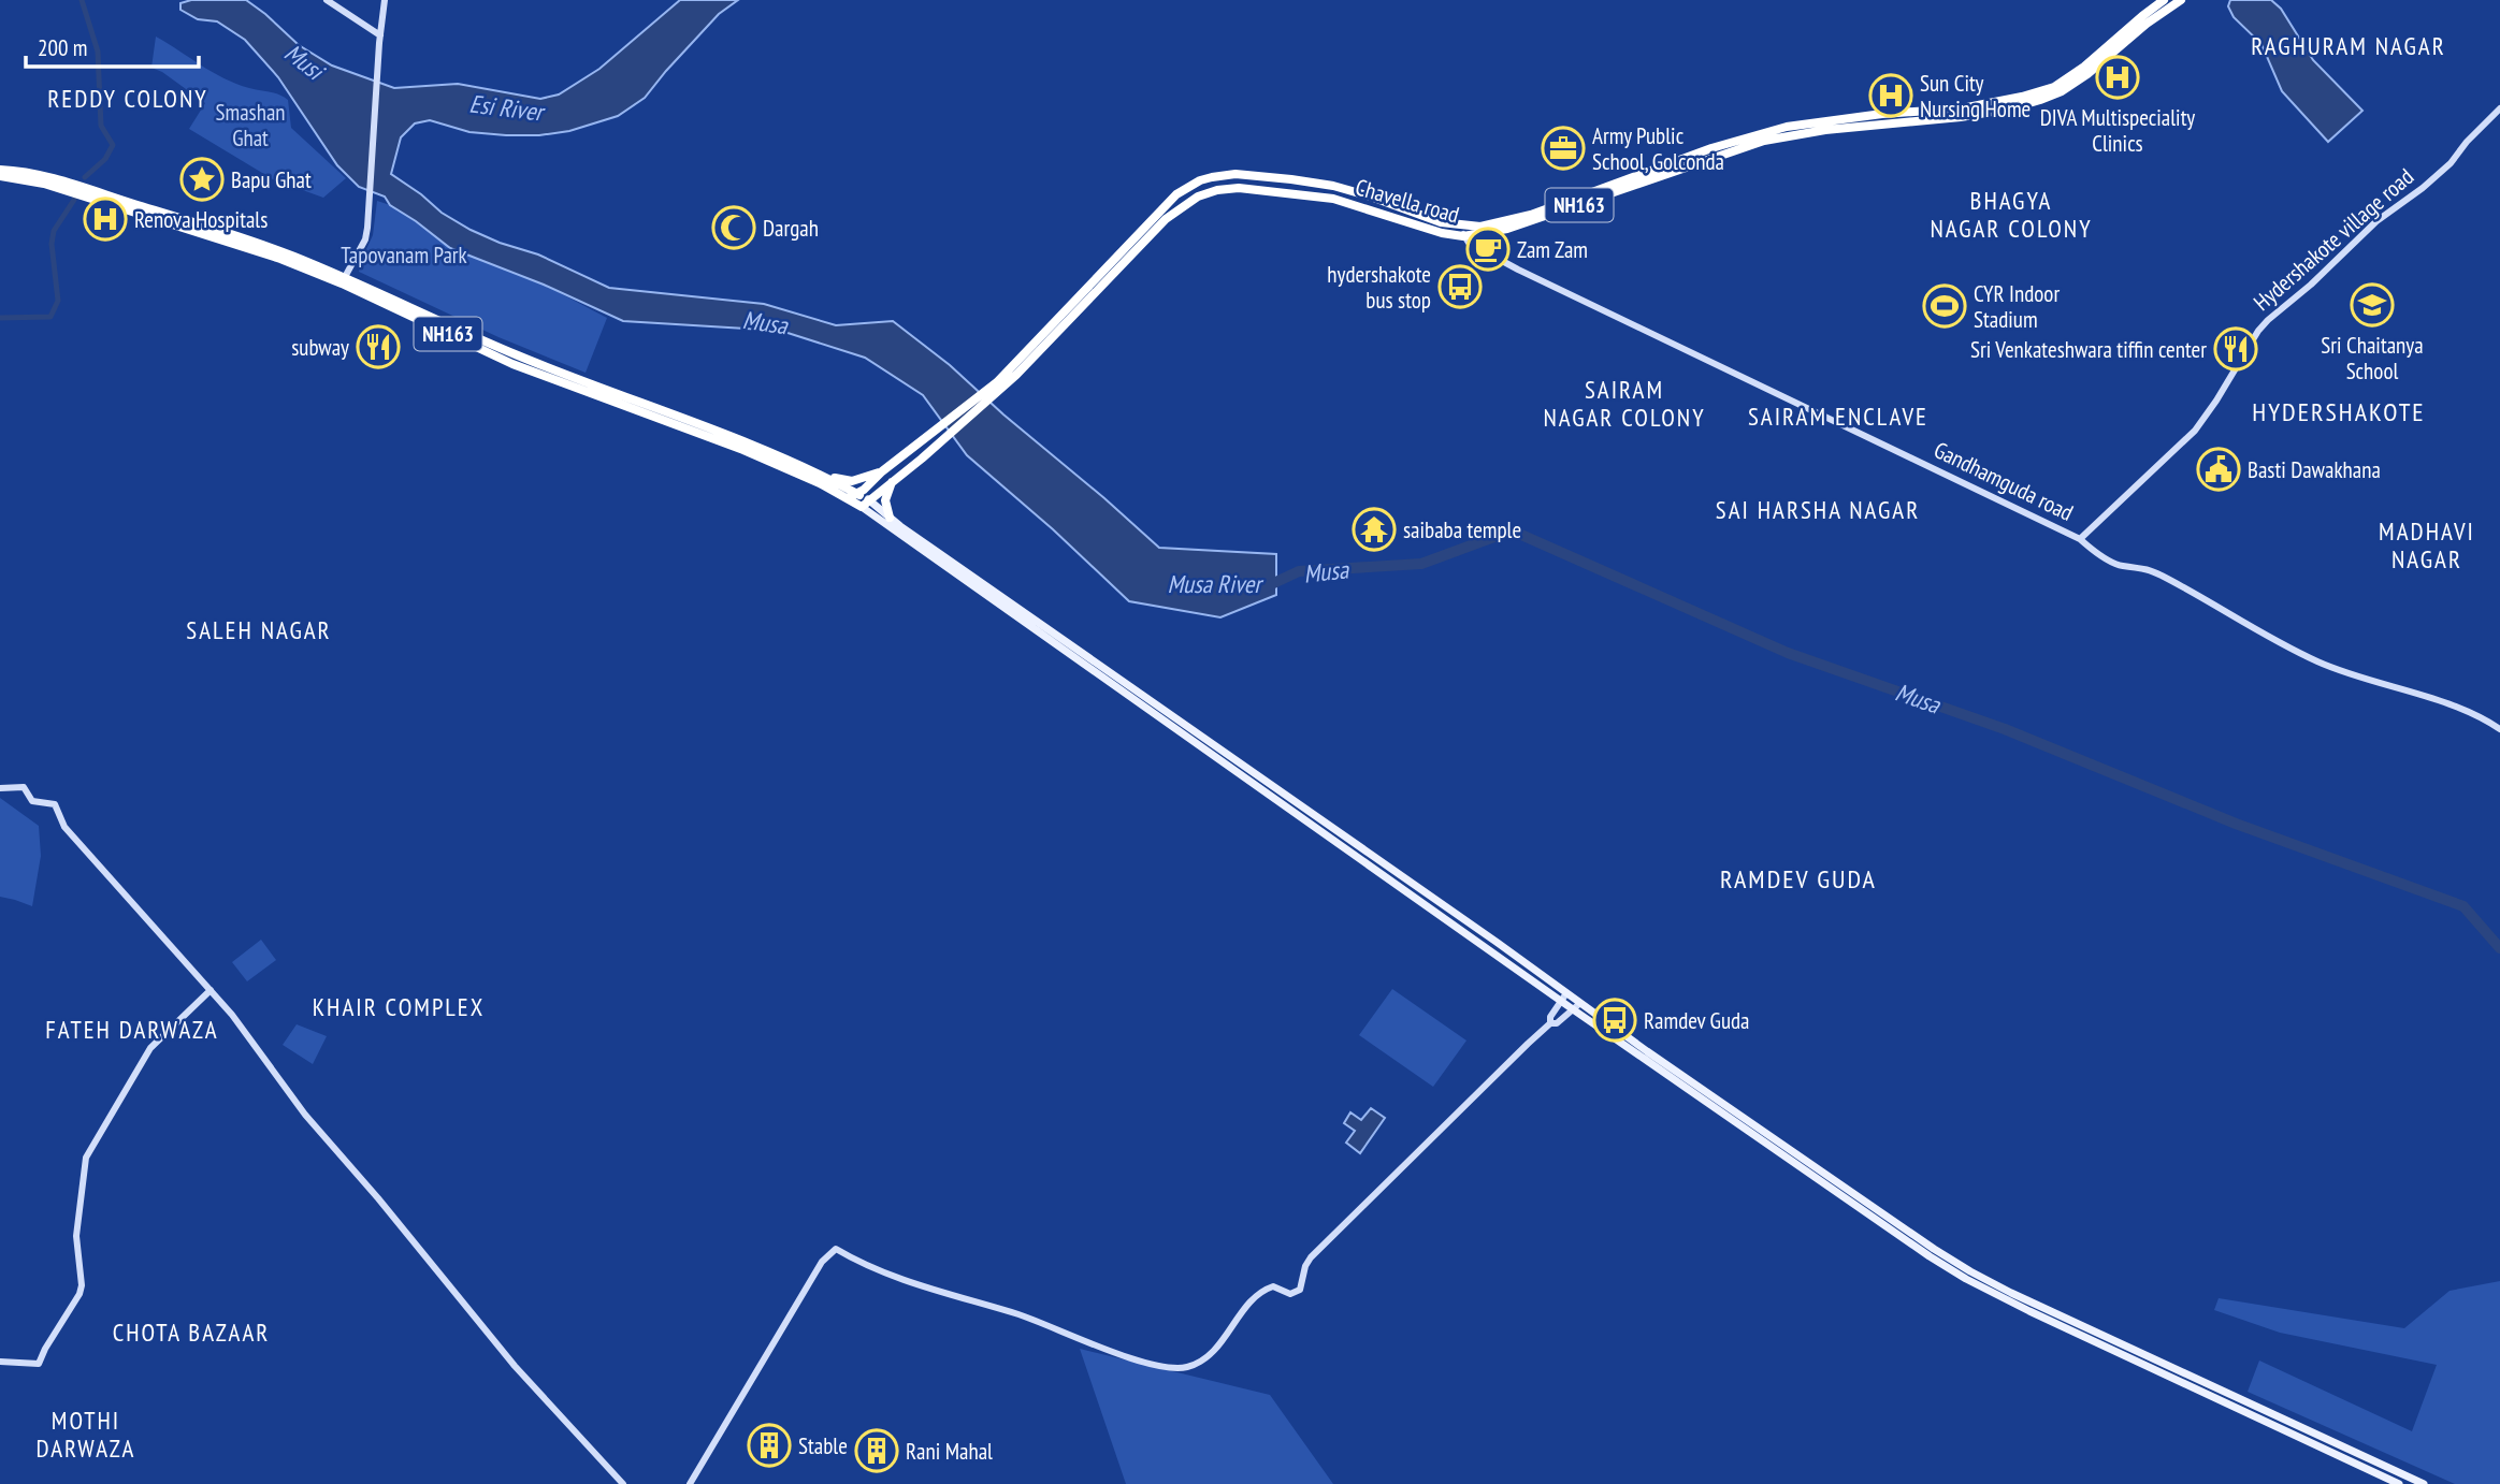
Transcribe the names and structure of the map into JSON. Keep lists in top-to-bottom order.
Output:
{
  "streets": {
    "highway": ["Chavella road", "NH163"],
    "street": ["Hydershakote village road", "Gandhamguda road"]
  },
  "crossings": [
    ["Chavella road", "NH163"],
    ["Chavella road", "Gandhamguda road"],
    ["Hydershakote village road", "Gandhamguda road"]
  ],
  "districts": [
    "RAGHURAM NAGAR",
    "REDDY COLONY",
    "BHAGYA NAGAR COLONY",
    "SAIRAM NAGAR COLONY",
    "HYDERSHAKOTE",
    "SAIRAM ENCLAVE",
    "SAI HARSHA NAGAR",
    "MADHAVI NAGAR",
    "SALEH NAGAR",
    "RAMDEV GUDA",
    "KHAIR COMPLEX",
    "FATEH DARWAZA",
    "CHOTA BAZAAR",
    "MOTHI DARWAZA"
  ],
  "water": [
    "Musi",
    "Esi River",
    "Musa",
    "Musa River"
  ],
  "parks": ["Smashan Ghat", "Tapovanam Park"],
  "places": {
    "hospital": ["DIVA Multispeciality Clinics", "Sun City Nursing Home", "Renova Hospitals"],
    "office": ["Army Public School, Golconda"],
    "place": ["Bapu Ghat"],
    "mosque": ["Dargah"],
    "cafe": ["Zam Zam"],
    "bus stop": ["hydershakote bus stop", "Ramdev Guda"],
    "school or university": ["Sri Chaitanya School"],
    "sports": ["CYR Indoor Stadium"],
    "restaurant": ["subway", "Sri Venkateshwara tiffin center"],
    "public building": ["Basti Dawakhana"],
    "temple": ["saibaba temple"],
    "building": ["Stable", "Rani Mahal"]
  },
  "scale_bar": "200 m"
}
